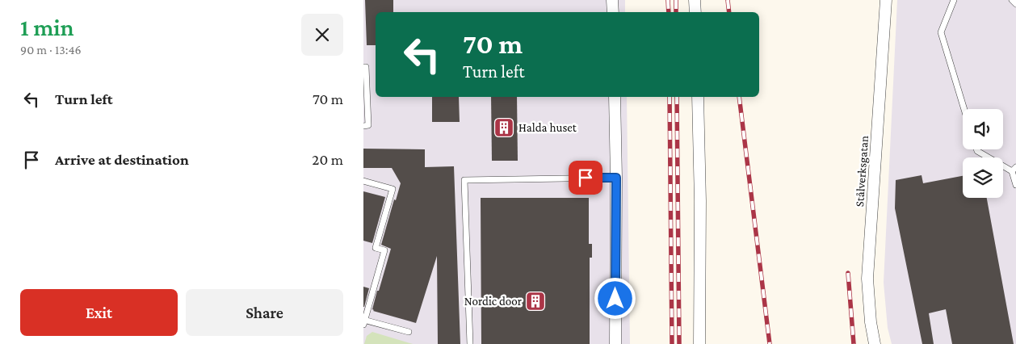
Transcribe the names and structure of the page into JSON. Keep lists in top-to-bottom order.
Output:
{
  "streets": {
    "street": ["Stålverksgatan"]
  },
  "places": {
    "building": ["Halda huset", "Nordic door"]
  },
  "page": {
    "heading": ["1 min", "90 m · 13:46"],
    "turn": ["70 m", "Turn left"],
    "list": [
      {
        "name": "Turn left",
        "value": "70 m"
      },
      {
        "name": "Arrive at destination",
        "value": "20 m"
      }
    ],
    "buttons": ["Exit", "Share"]
  }
}
